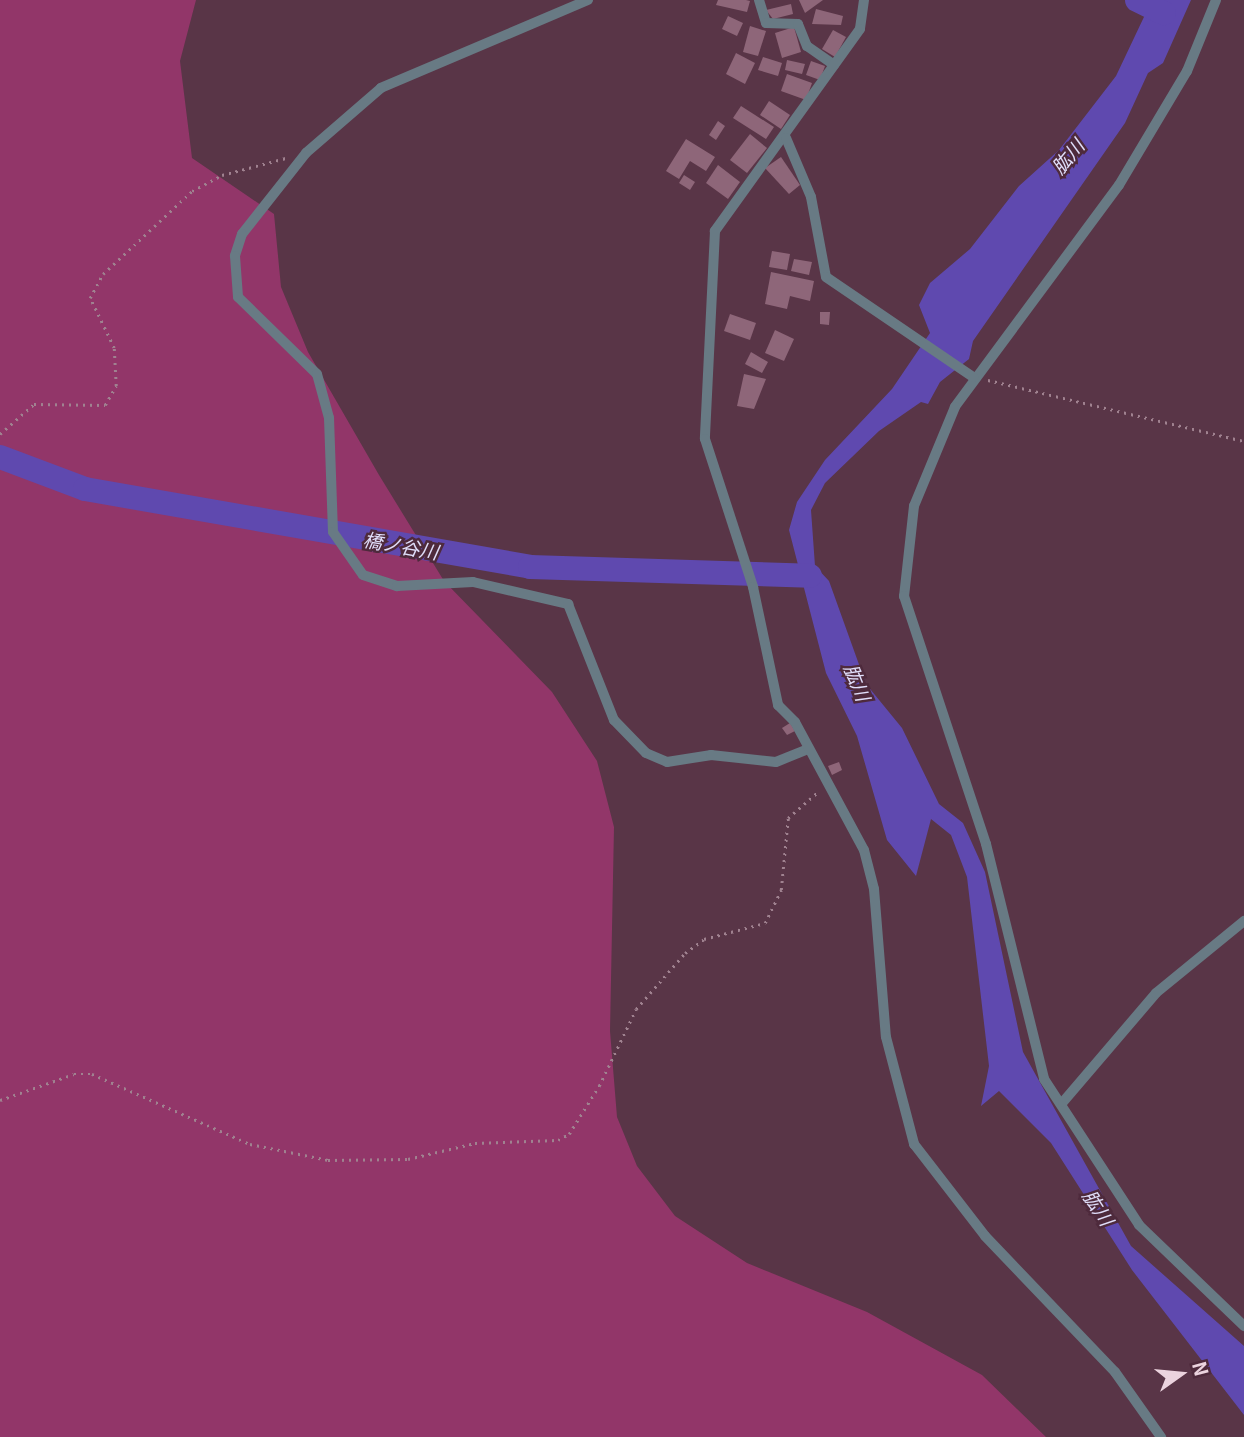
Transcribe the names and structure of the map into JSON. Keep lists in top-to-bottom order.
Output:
{
  "water": ["肱川", "橋ノ谷川"],
  "north": "right"
}
